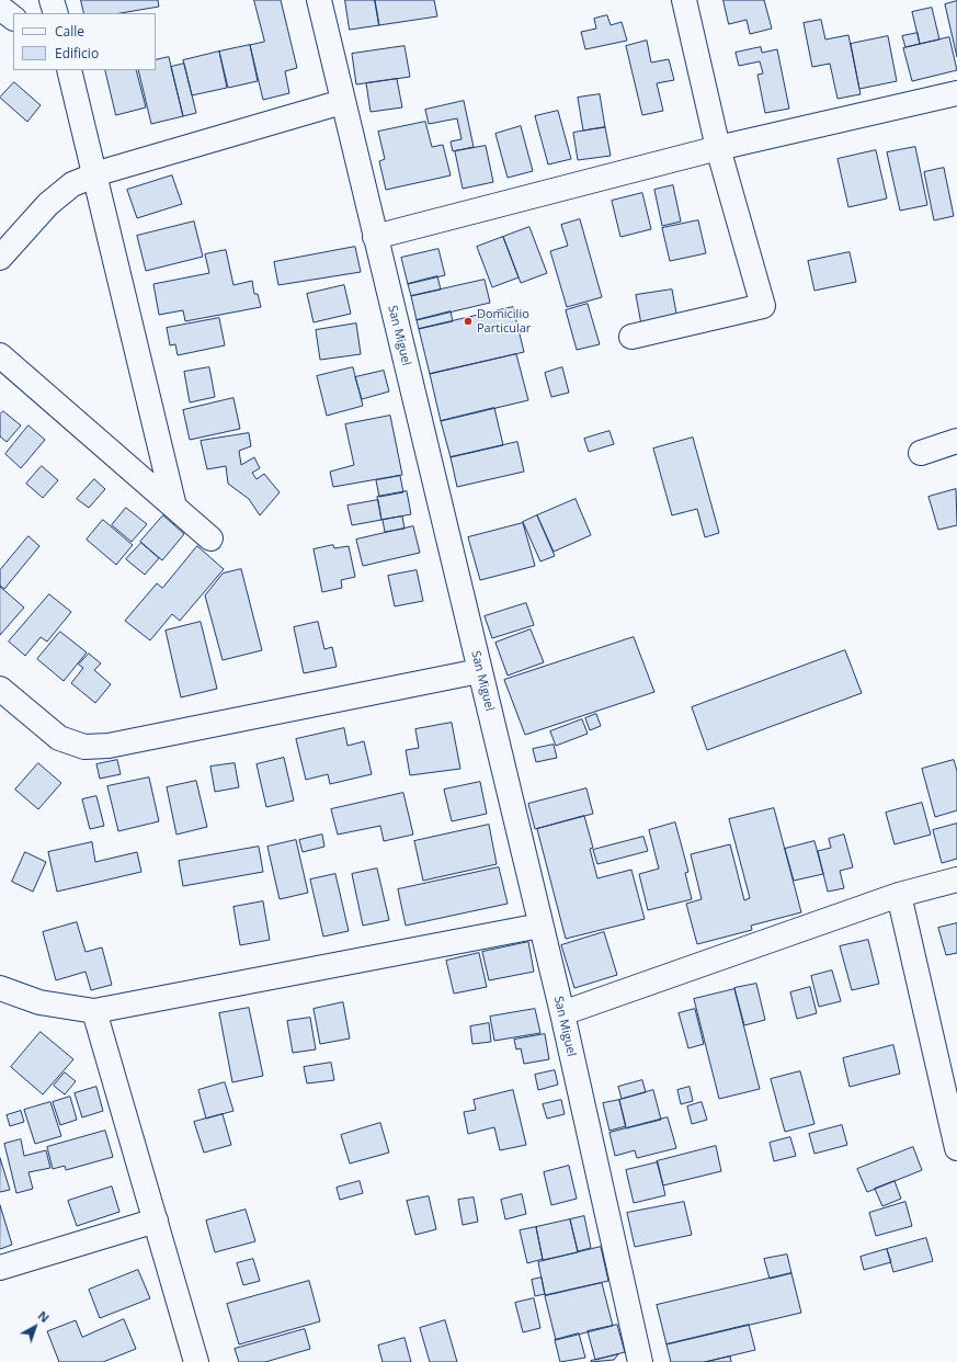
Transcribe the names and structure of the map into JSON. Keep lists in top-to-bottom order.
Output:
{
  "streets": {
    "street": ["San Miguel"]
  },
  "places": ["Domicilio Particular"],
  "legend": ["Calle", "Edificio"],
  "north": "top right"
}
